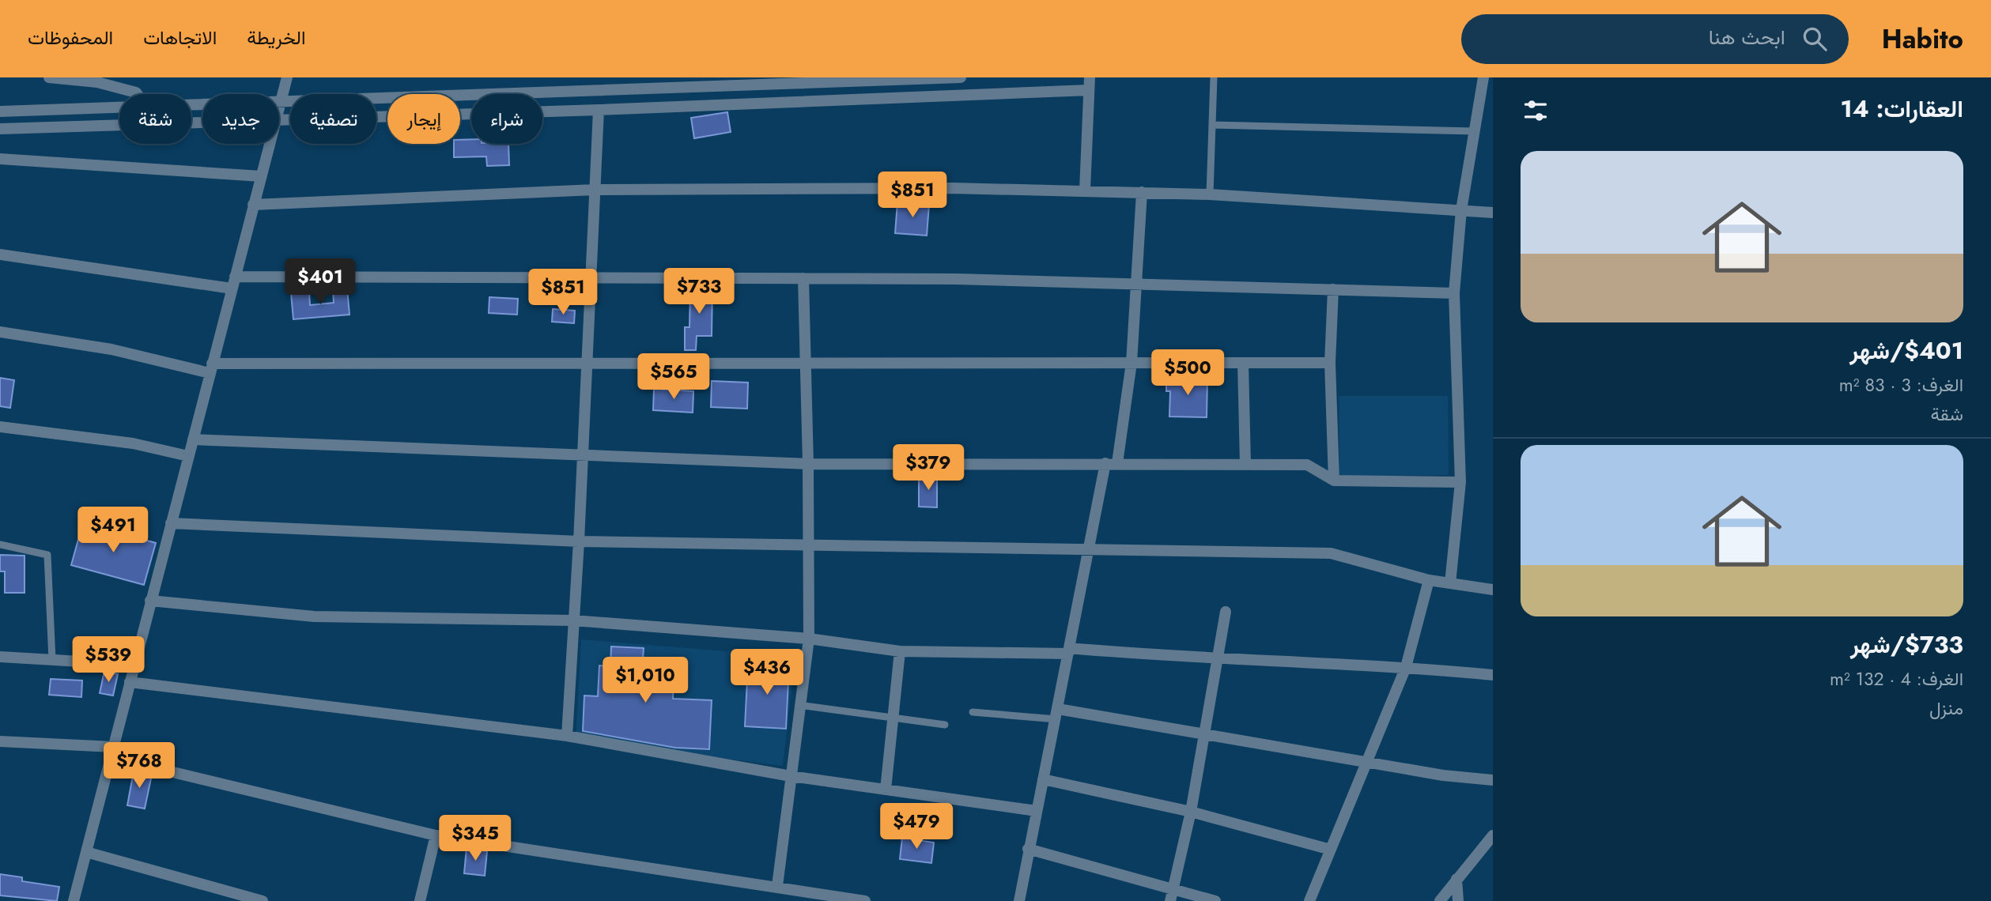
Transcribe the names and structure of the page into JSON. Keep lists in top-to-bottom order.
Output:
{
  "page": {
    "header": "Habito",
    "search": "ابحث هنا",
    "nav": ["الخريطة", "الاتجاهات", "المحفوظات"],
    "heading": "العقارات: 14",
    "chip": [
      "شراء",
      "إيجار",
      "تصفية",
      "جديد",
      "شقة"
    ],
    "list": [
      {
        "name": "$401/شهر",
        "note": "الغرف: 3 · 83 m² · شقة"
      },
      {
        "name": "$733/شهر",
        "note": "الغرف: 4 · 132 m² · منزل"
      }
    ],
    "price": [
      "$851",
      "$401",
      "$733",
      "$851",
      "$500",
      "$565",
      "$379",
      "$491",
      "$539",
      "$436",
      "$1,010",
      "$768",
      "$479",
      "$345"
    ]
  }
}
